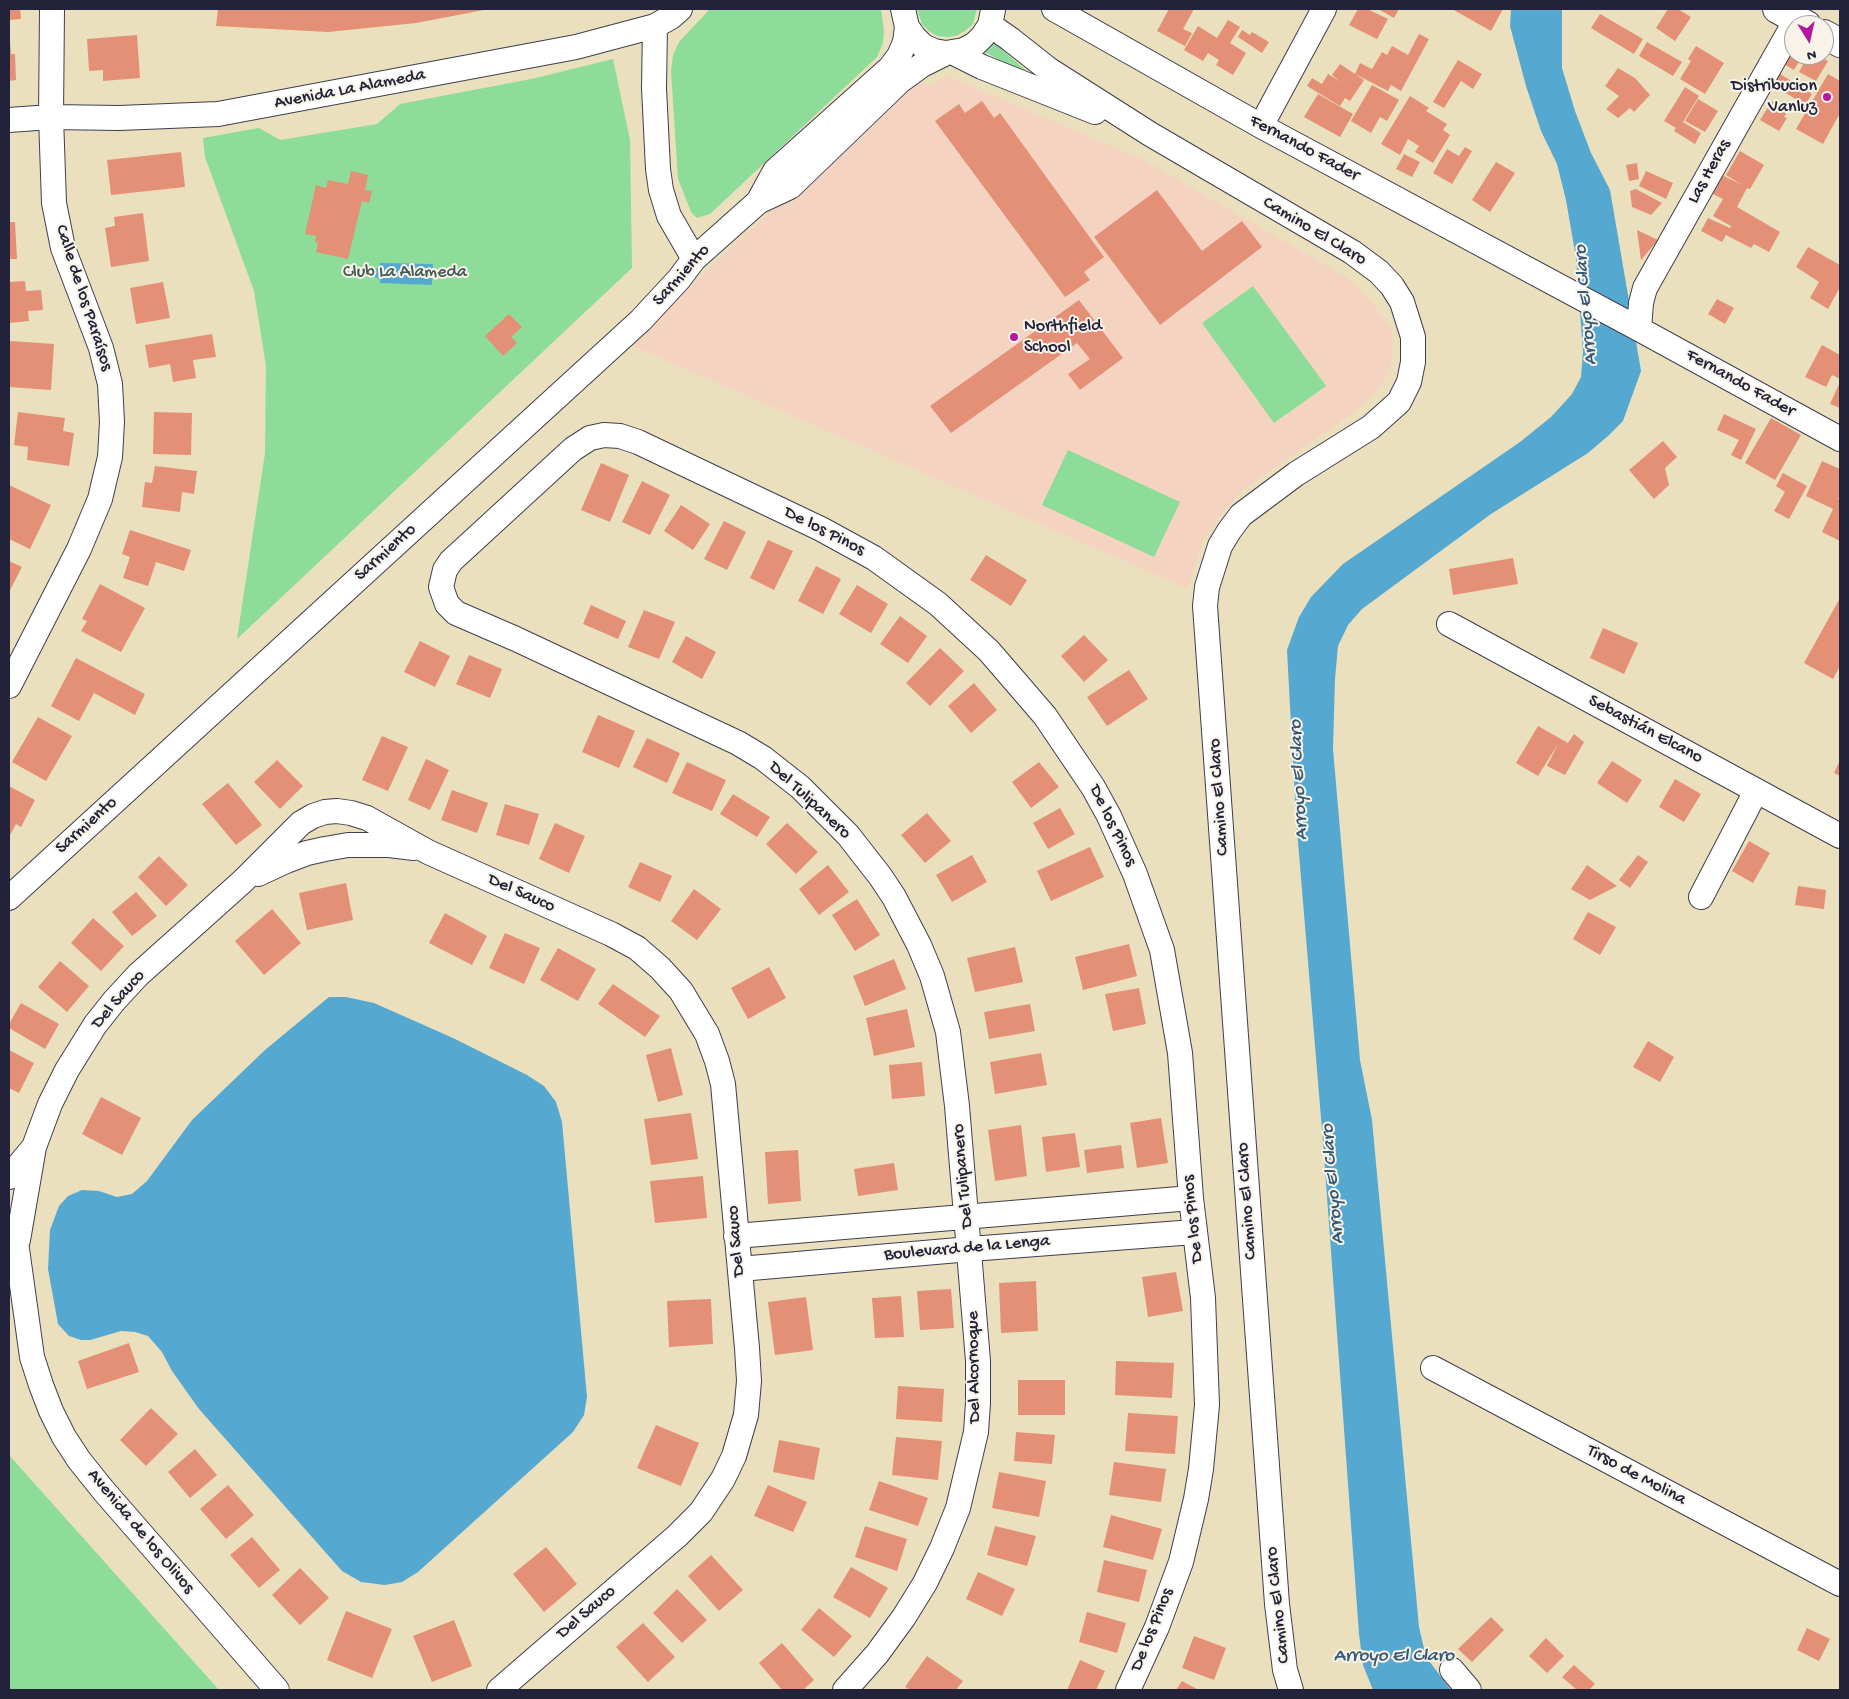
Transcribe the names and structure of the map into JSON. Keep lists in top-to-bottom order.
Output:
{
  "streets": {
    "street": [
      "Avenida La Alameda",
      "Fernando Fader",
      "Las Heras",
      "Camino El Claro",
      "Sarmiento",
      "Calle de los Paraísos",
      "De los Pinos",
      "Sebastián Elcano",
      "Del Tulipanero",
      "Del Sauco",
      "Boulevard de la Lenga",
      "Del Alcornoque",
      "Tirso de Molina",
      "Avenida de los Olivos"
    ]
  },
  "crossings": [
    ["Avenida La Alameda", "Calle de los Paraísos"],
    ["Fernando Fader", "Las Heras"],
    ["Camino El Claro", "Sarmiento"],
    ["De los Pinos", "Del Tulipanero"],
    ["De los Pinos", "Boulevard de la Lenga"],
    ["Del Tulipanero", "Boulevard de la Lenga"],
    ["Del Tulipanero", "Del Alcornoque"],
    ["Del Sauco", "Boulevard de la Lenga"],
    ["Boulevard de la Lenga", "Del Alcornoque"]
  ],
  "water": ["Arroyo El Claro"],
  "parks": ["Club La Alameda"],
  "places": ["Distribucion Vanluz", "Northfield School"],
  "north": "bottom"
}
